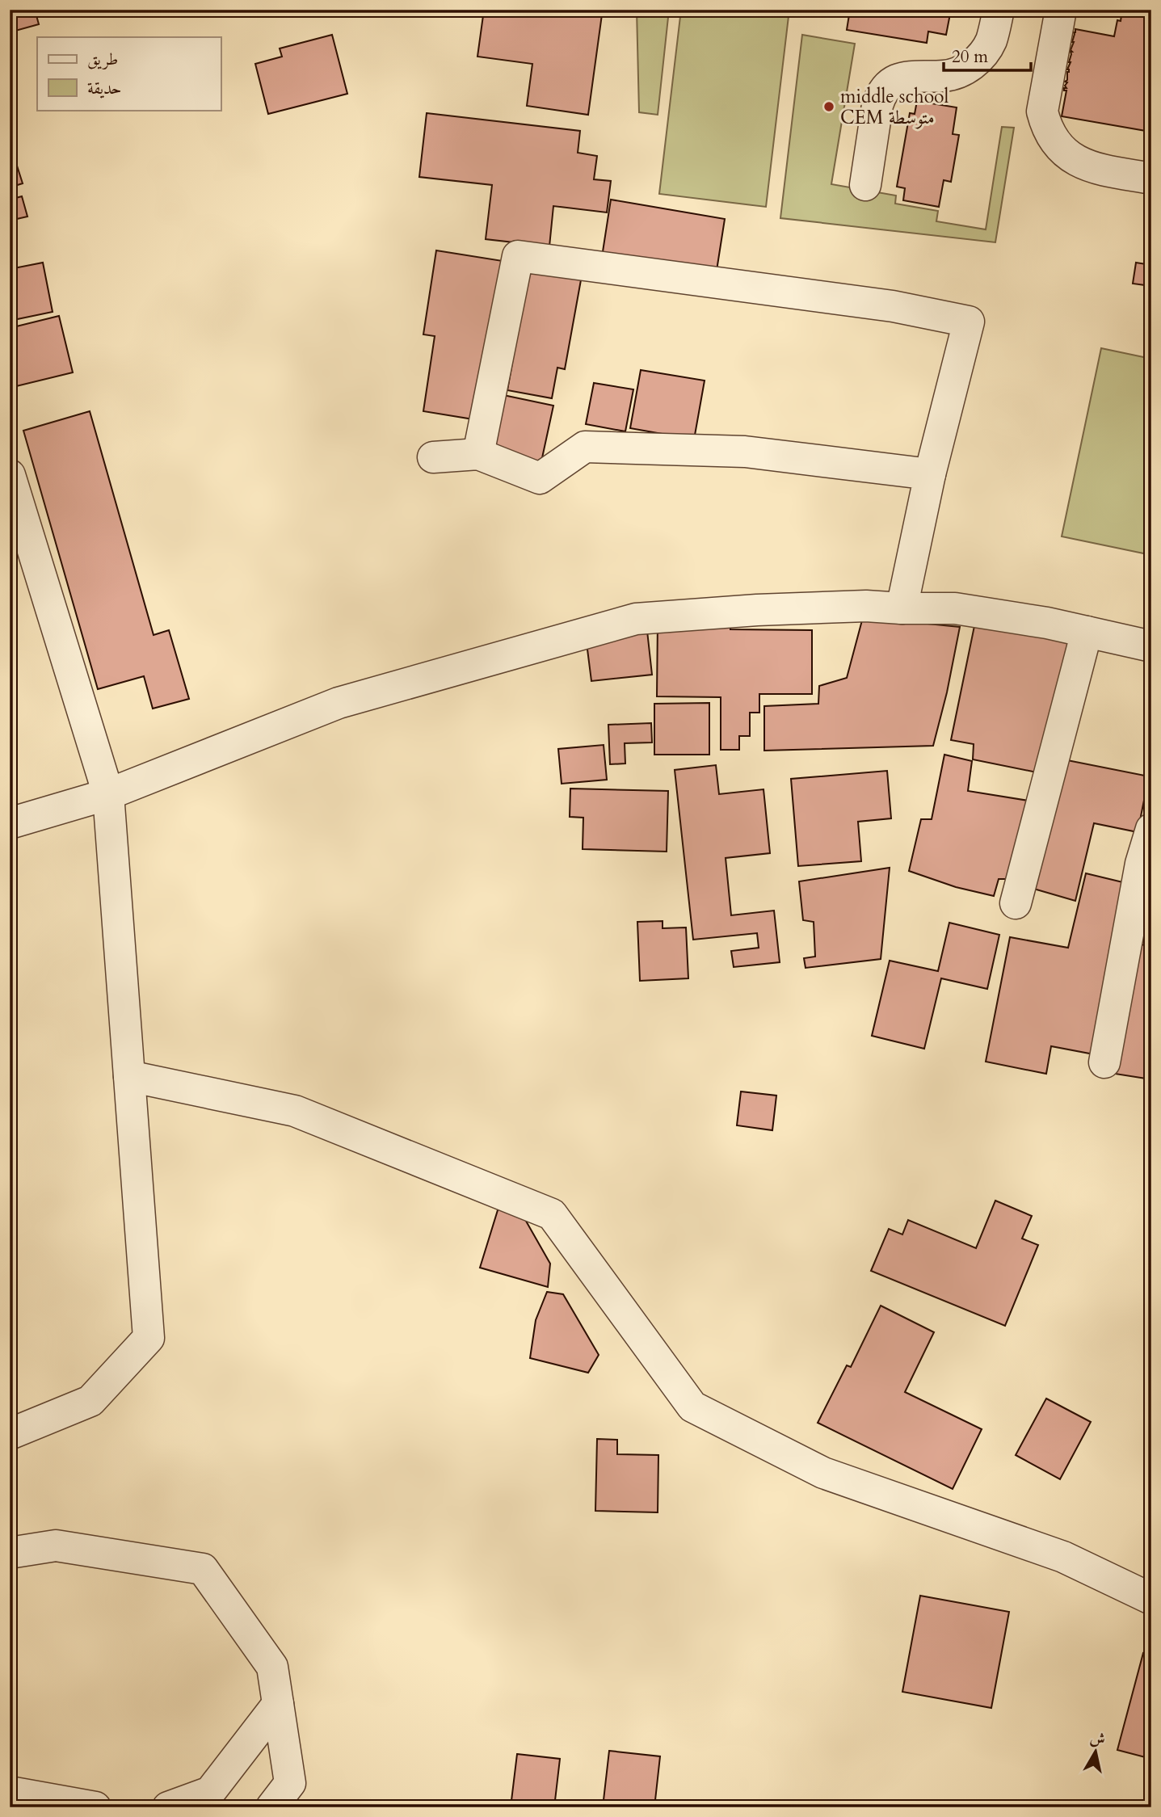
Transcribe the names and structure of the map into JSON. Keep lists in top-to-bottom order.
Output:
{
  "places": ["middle school CEM متوسطة"],
  "legend": ["طريق", "حديقة"],
  "scale_bar": "20 m",
  "north": "top"
}
